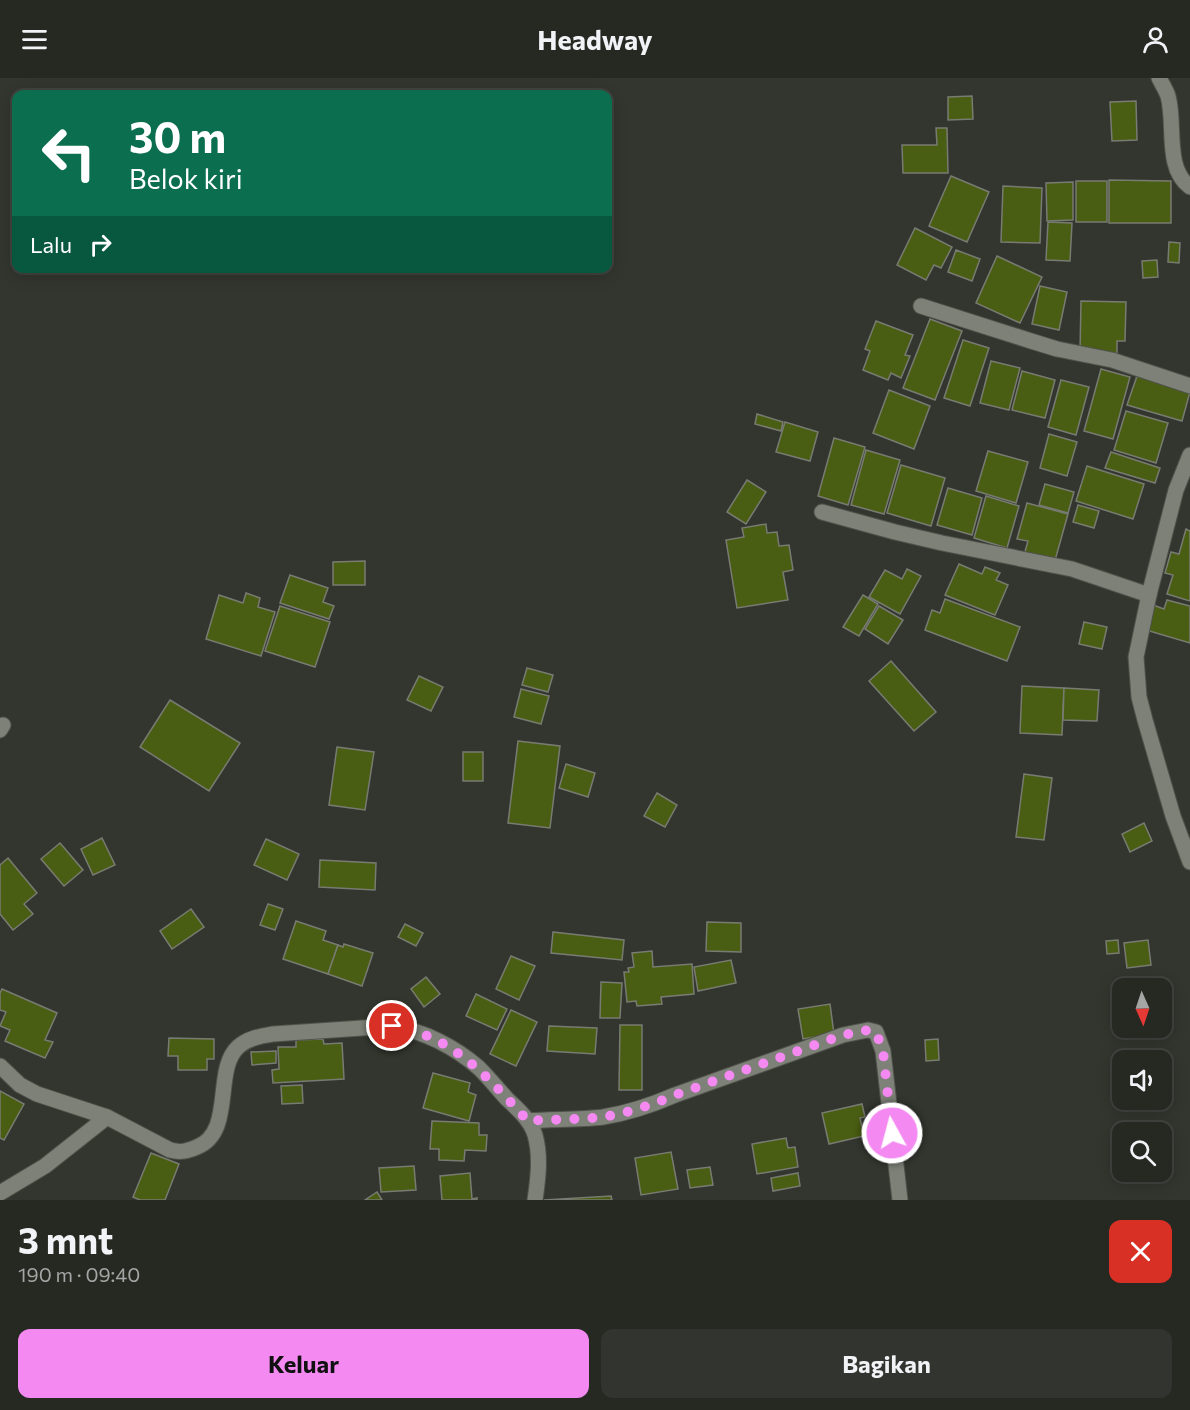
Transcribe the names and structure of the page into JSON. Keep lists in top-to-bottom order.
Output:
{
  "north": "bottom",
  "page": {
    "header": "Headway",
    "turn": ["30 m", "Belok kiri"],
    "then": "Lalu",
    "heading": ["3 mnt", "190 m · 09:40"],
    "buttons": ["Keluar", "Bagikan"]
  }
}
